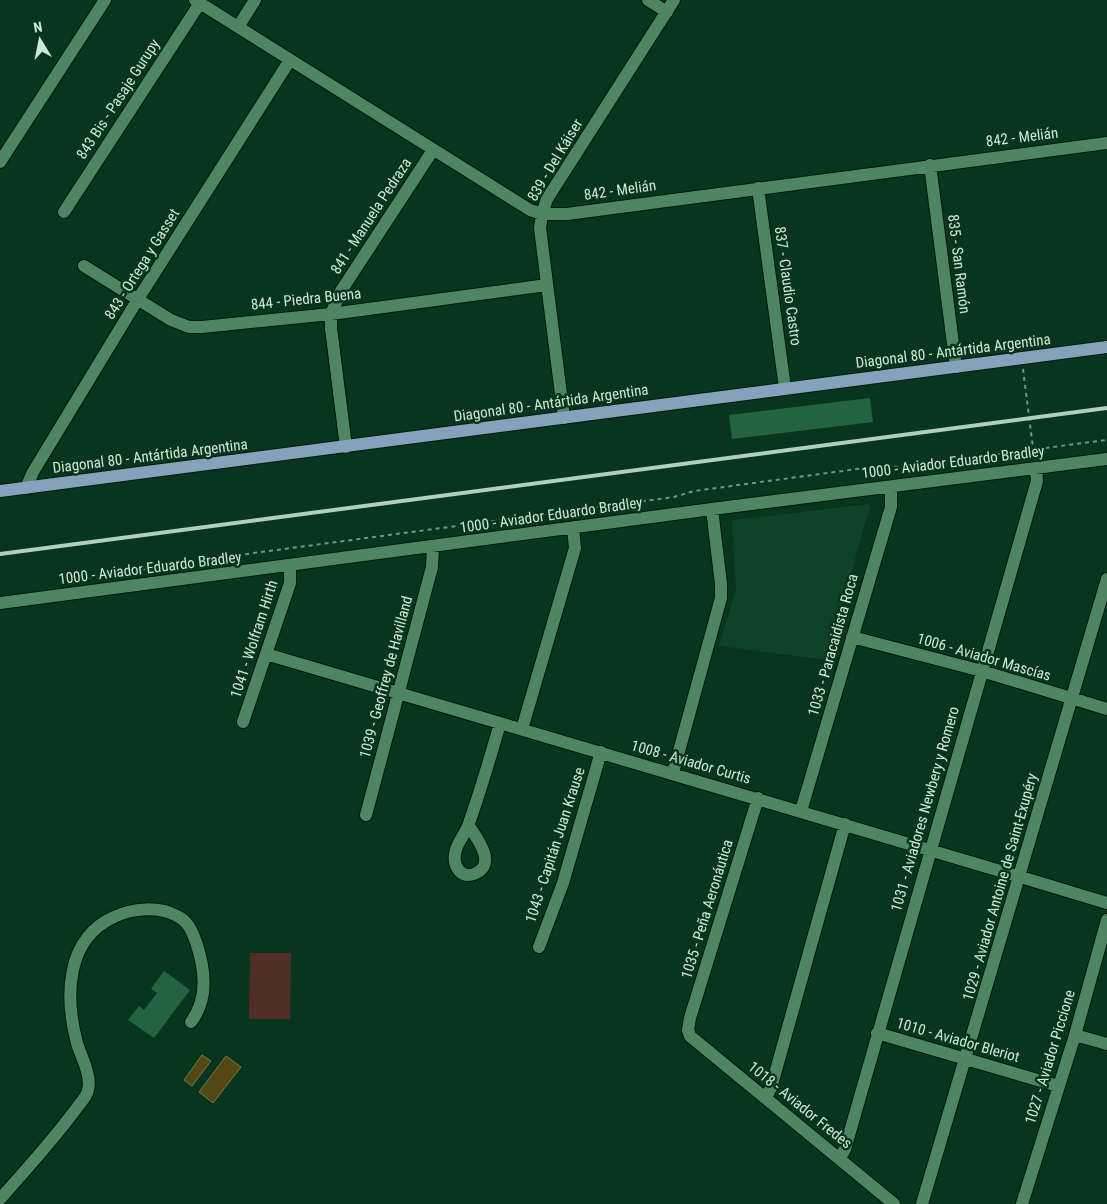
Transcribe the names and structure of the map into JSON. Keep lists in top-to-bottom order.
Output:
{
  "streets": {
    "main road": ["Diagonal 80 - Antártida Argentina"],
    "street": [
      "843 Bis - Pasaje Gurupy",
      "842 - Melián",
      "839 - Del Káiser",
      "841 - Manuela Pedraza",
      "843 - Ortega y Gasset",
      "835 - San Ramón",
      "837 - Claudio Castro",
      "844 - Piedra Buena",
      "1000 - Aviador Eduardo Bradley",
      "1041 - Wolfram Hirth",
      "1033 - Paracaidista Roca",
      "1006 - Aviador Mascías",
      "1039 - Geoffrey de Havilland",
      "1008 - Aviador Curtis",
      "1031 - Aviadores Newbery y Romero",
      "1043 - Capitán Juan Krause",
      "1029 - Aviador Antoine de Saint-Exupéry",
      "1035 - Peña Aeronáutica",
      "1010 - Aviador Bleriot",
      "1027 - Aviador Piccione",
      "1018 - Aviador Fredes"
    ]
  },
  "crossings": [
    ["843 Bis - Pasaje Gurupy", "842 - Melián"],
    ["842 - Melián", "839 - Del Káiser"],
    ["842 - Melián", "841 - Manuela Pedraza"],
    ["842 - Melián", "843 - Ortega y Gasset"],
    ["842 - Melián", "835 - San Ramón"],
    ["842 - Melián", "837 - Claudio Castro"],
    ["839 - Del Káiser", "844 - Piedra Buena"],
    ["839 - Del Káiser", "Diagonal 80 - Antártida Argentina"],
    ["841 - Manuela Pedraza", "844 - Piedra Buena"],
    ["841 - Manuela Pedraza", "Diagonal 80 - Antártida Argentina"],
    ["843 - Ortega y Gasset", "844 - Piedra Buena"],
    ["843 - Ortega y Gasset", "Diagonal 80 - Antártida Argentina"],
    ["835 - San Ramón", "Diagonal 80 - Antártida Argentina"],
    ["837 - Claudio Castro", "Diagonal 80 - Antártida Argentina"],
    ["1000 - Aviador Eduardo Bradley", "1041 - Wolfram Hirth"],
    ["1000 - Aviador Eduardo Bradley", "1033 - Paracaidista Roca"],
    ["1000 - Aviador Eduardo Bradley", "1039 - Geoffrey de Havilland"],
    ["1000 - Aviador Eduardo Bradley", "1031 - Aviadores Newbery y Romero"],
    ["1041 - Wolfram Hirth", "1008 - Aviador Curtis"],
    ["1033 - Paracaidista Roca", "1006 - Aviador Mascías"],
    ["1033 - Paracaidista Roca", "1008 - Aviador Curtis"],
    ["1006 - Aviador Mascías", "1031 - Aviadores Newbery y Romero"],
    ["1006 - Aviador Mascías", "1029 - Aviador Antoine de Saint-Exupéry"],
    ["1039 - Geoffrey de Havilland", "1008 - Aviador Curtis"],
    ["1008 - Aviador Curtis", "1031 - Aviadores Newbery y Romero"],
    ["1008 - Aviador Curtis", "1043 - Capitán Juan Krause"],
    ["1008 - Aviador Curtis", "1029 - Aviador Antoine de Saint-Exupéry"],
    ["1008 - Aviador Curtis", "1035 - Peña Aeronáutica"],
    ["1031 - Aviadores Newbery y Romero", "1010 - Aviador Bleriot"],
    ["1031 - Aviadores Newbery y Romero", "1018 - Aviador Fredes"],
    ["1029 - Aviador Antoine de Saint-Exupéry", "1010 - Aviador Bleriot"],
    ["1035 - Peña Aeronáutica", "1018 - Aviador Fredes"],
    ["1010 - Aviador Bleriot", "1027 - Aviador Piccione"]
  ],
  "north": "top"
}
